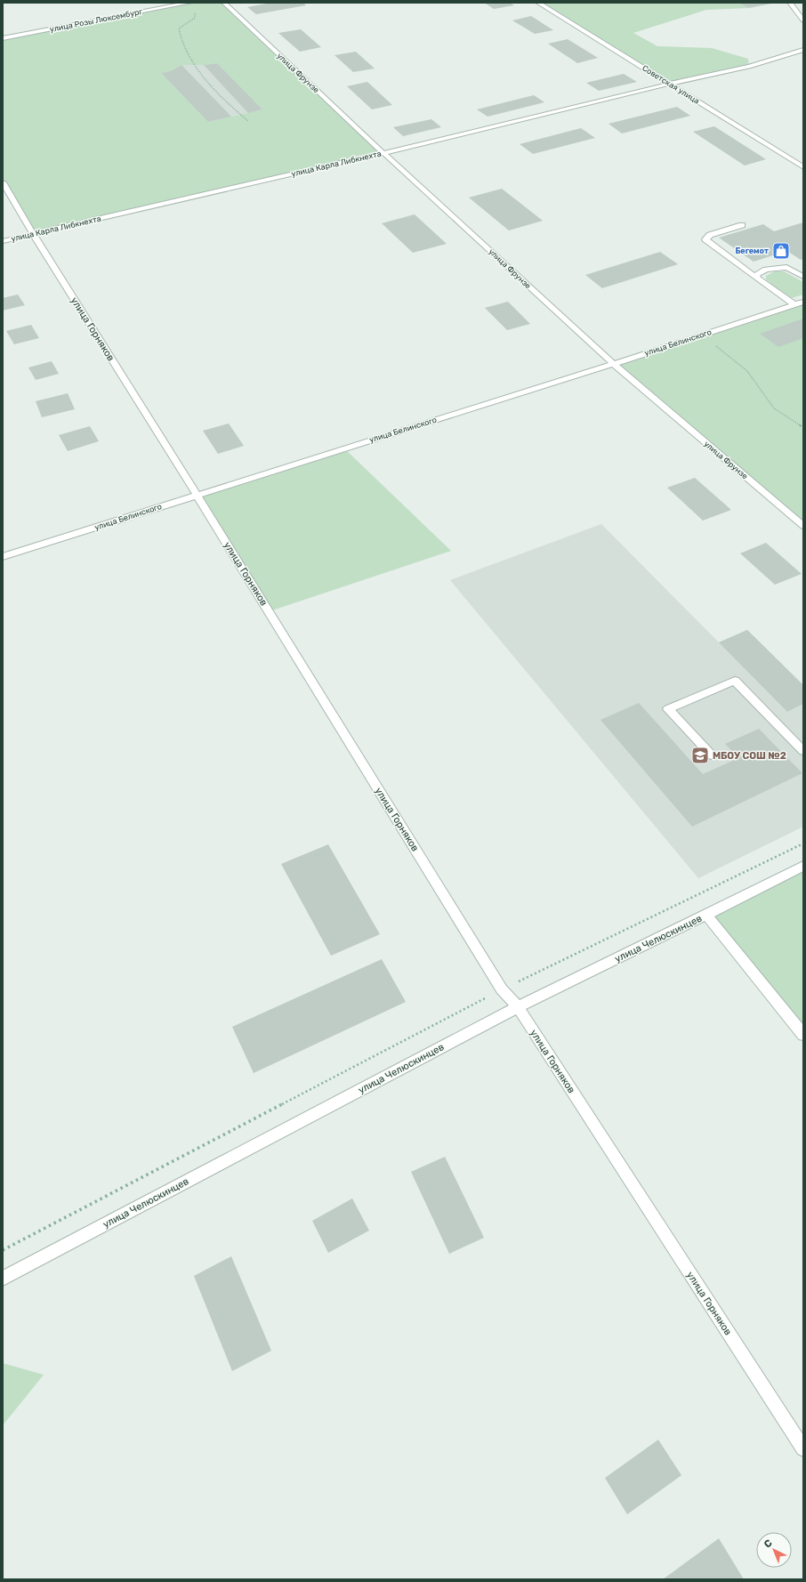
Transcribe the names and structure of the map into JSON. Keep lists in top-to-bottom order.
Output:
{
  "streets": {
    "street": [
      "улица Розы Люксембург",
      "улица Фрунзе",
      "Советская улица",
      "улица Карла Либкнехта",
      "улица Горняков",
      "улица Белинского",
      "улица Челюскинцев"
    ]
  },
  "crossings": [
    ["улица Фрунзе", "улица Карла Либкнехта"],
    ["улица Фрунзе", "улица Белинского"],
    ["Советская улица", "улица Карла Либкнехта"],
    ["улица Карла Либкнехта", "улица Горняков"],
    ["улица Горняков", "улица Белинского"],
    ["улица Горняков", "улица Челюскинцев"]
  ],
  "places": {
    "shop": ["Бегемот"],
    "school or university": ["МБОУ СОШ №2"]
  },
  "north": "top left"
}
